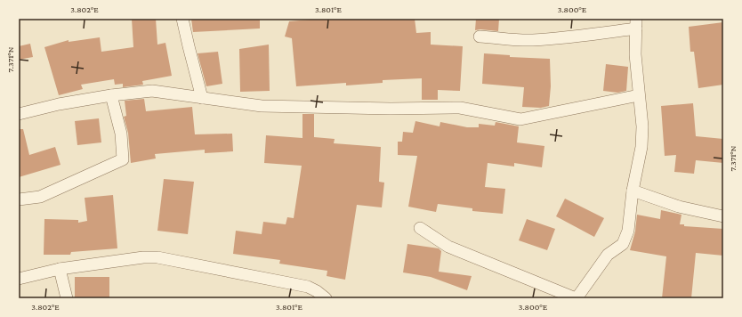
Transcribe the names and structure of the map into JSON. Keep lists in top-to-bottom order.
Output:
{
  "coordinates": [
    "3.802°E",
    "3.801°E",
    "3.800°E",
    "7.371°N"
  ]
}
